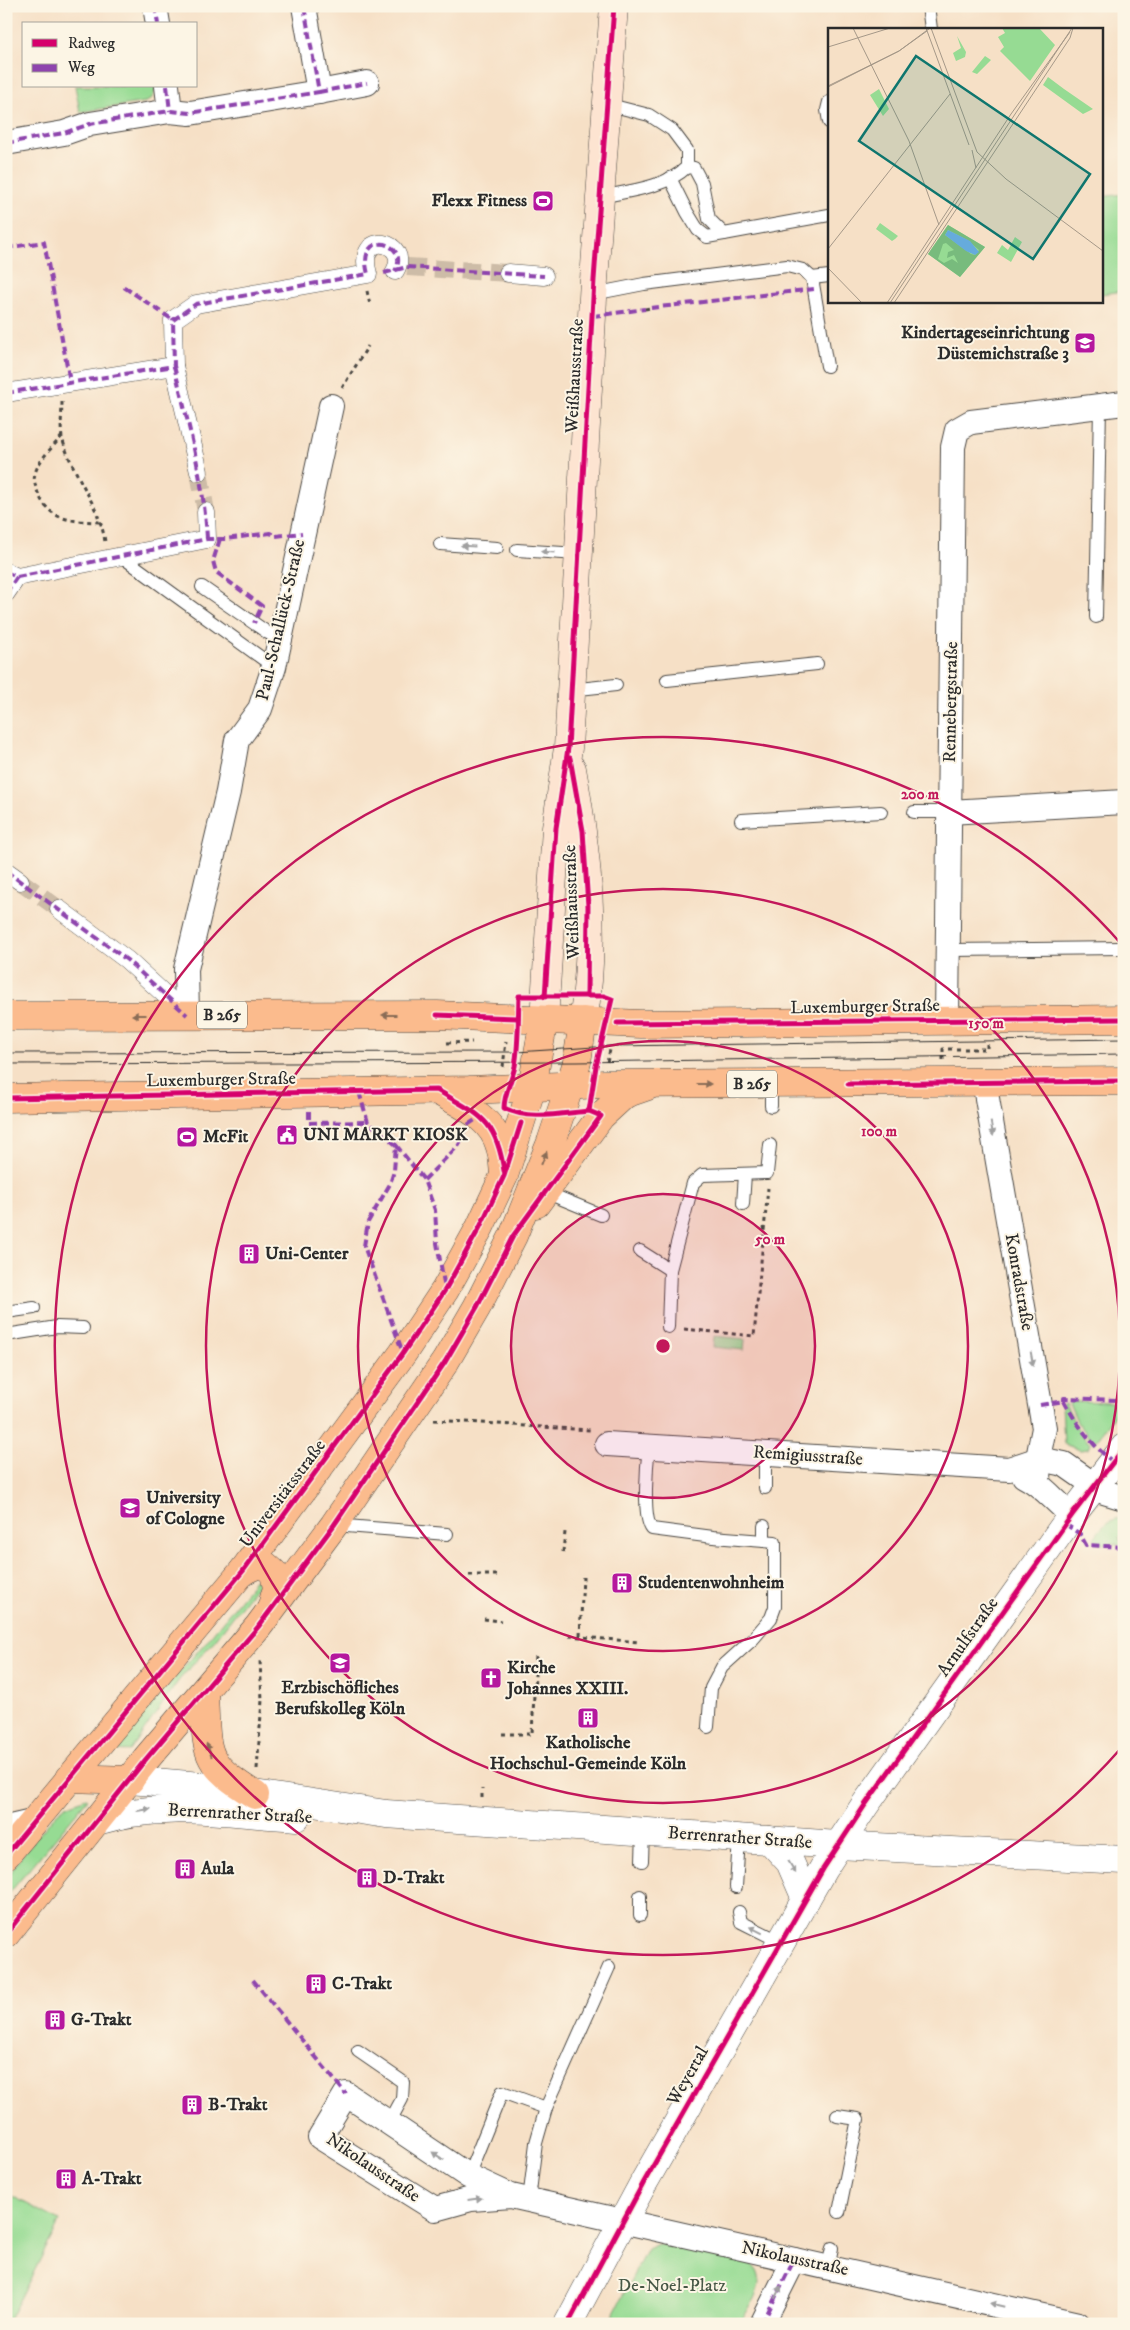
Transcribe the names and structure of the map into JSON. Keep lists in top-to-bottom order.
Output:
{
  "streets": {
    "main road": [
      "Weißhausstraße",
      "Luxemburger Straße",
      "B 265",
      "Universitätsstraße"
    ],
    "street": [
      "Paul-Schallück-Straße",
      "Rennebergstraße",
      "Konradstraße",
      "Remigiusstraße",
      "Arnulfstraße",
      "Berrenrather Straße",
      "Weyertal",
      "Nikolausstraße"
    ]
  },
  "crossings": [
    ["Weißhausstraße", "Luxemburger Straße"],
    ["Weißhausstraße", "Universitätsstraße"],
    ["Paul-Schallück-Straße", "Luxemburger Straße"],
    ["Rennebergstraße", "Luxemburger Straße"],
    ["Luxemburger Straße", "Konradstraße"],
    ["Luxemburger Straße", "Universitätsstraße"],
    ["Konradstraße", "Remigiusstraße"],
    ["Remigiusstraße", "Arnulfstraße"],
    ["Arnulfstraße", "Berrenrather Straße"],
    ["Arnulfstraße", "Weyertal"],
    ["Berrenrather Straße", "Weyertal"],
    ["Weyertal", "Nikolausstraße"]
  ],
  "one_way": ["Konradstraße"],
  "parks": ["De-Noel-Platz"],
  "places": {
    "sports": ["Flexx Fitness", "McFit"],
    "school or university": ["Kindertageseinrichtung Düstemichstraße 3", "University of Cologne", "Erzbischöfliches Berufskolleg Köln"],
    "public building": ["UNI MARKT KIOSK"],
    "building": [
      "Uni-Center",
      "Studentenwohnheim",
      "Katholische Hochschul-Gemeinde Köln",
      "Aula",
      "D-Trakt",
      "C-Trakt",
      "G-Trakt",
      "B-Trakt",
      "A-Trakt"
    ],
    "church": ["Kirche Johannes XXIII."]
  },
  "legend": ["Radweg", "Weg"],
  "rings": [
    "200 m",
    "150 m",
    "100 m",
    "50 m"
  ]
}
